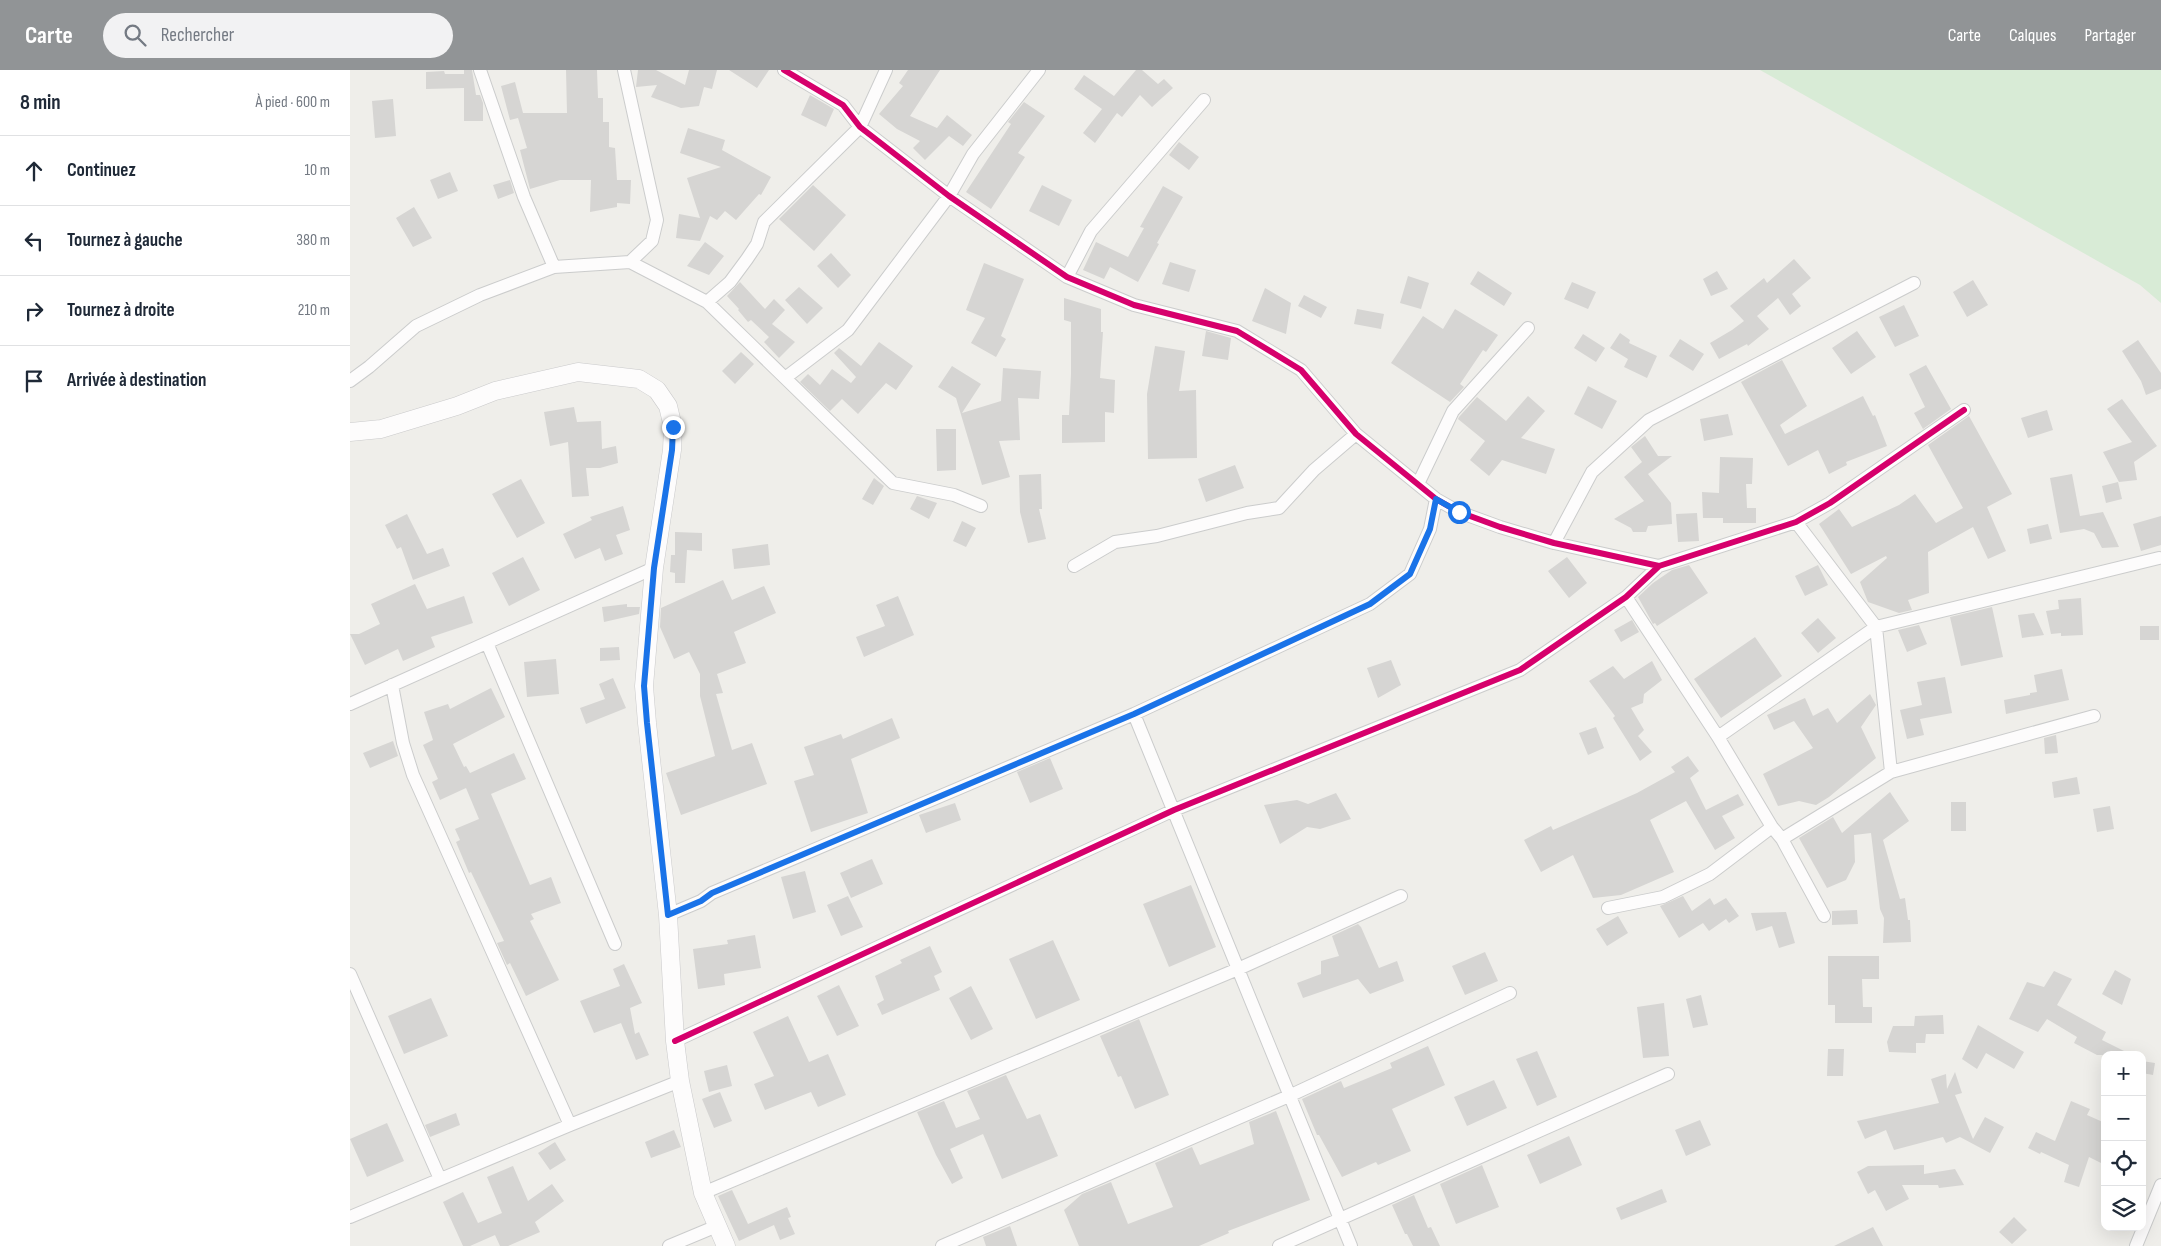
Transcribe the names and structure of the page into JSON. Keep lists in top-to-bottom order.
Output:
{
  "page": {
    "header": "Carte",
    "search": "Rechercher",
    "nav": ["Carte", "Calques", "Partager"],
    "heading": ["8 min", "À pied · 600 m"],
    "list": [
      ["Continuez", "10 m"],
      ["Tournez à gauche", "380 m"],
      ["Tournez à droite", "210 m"],
      "Arrivée à destination"
    ],
    "map_buttons": ["+", "−"]
  }
}
